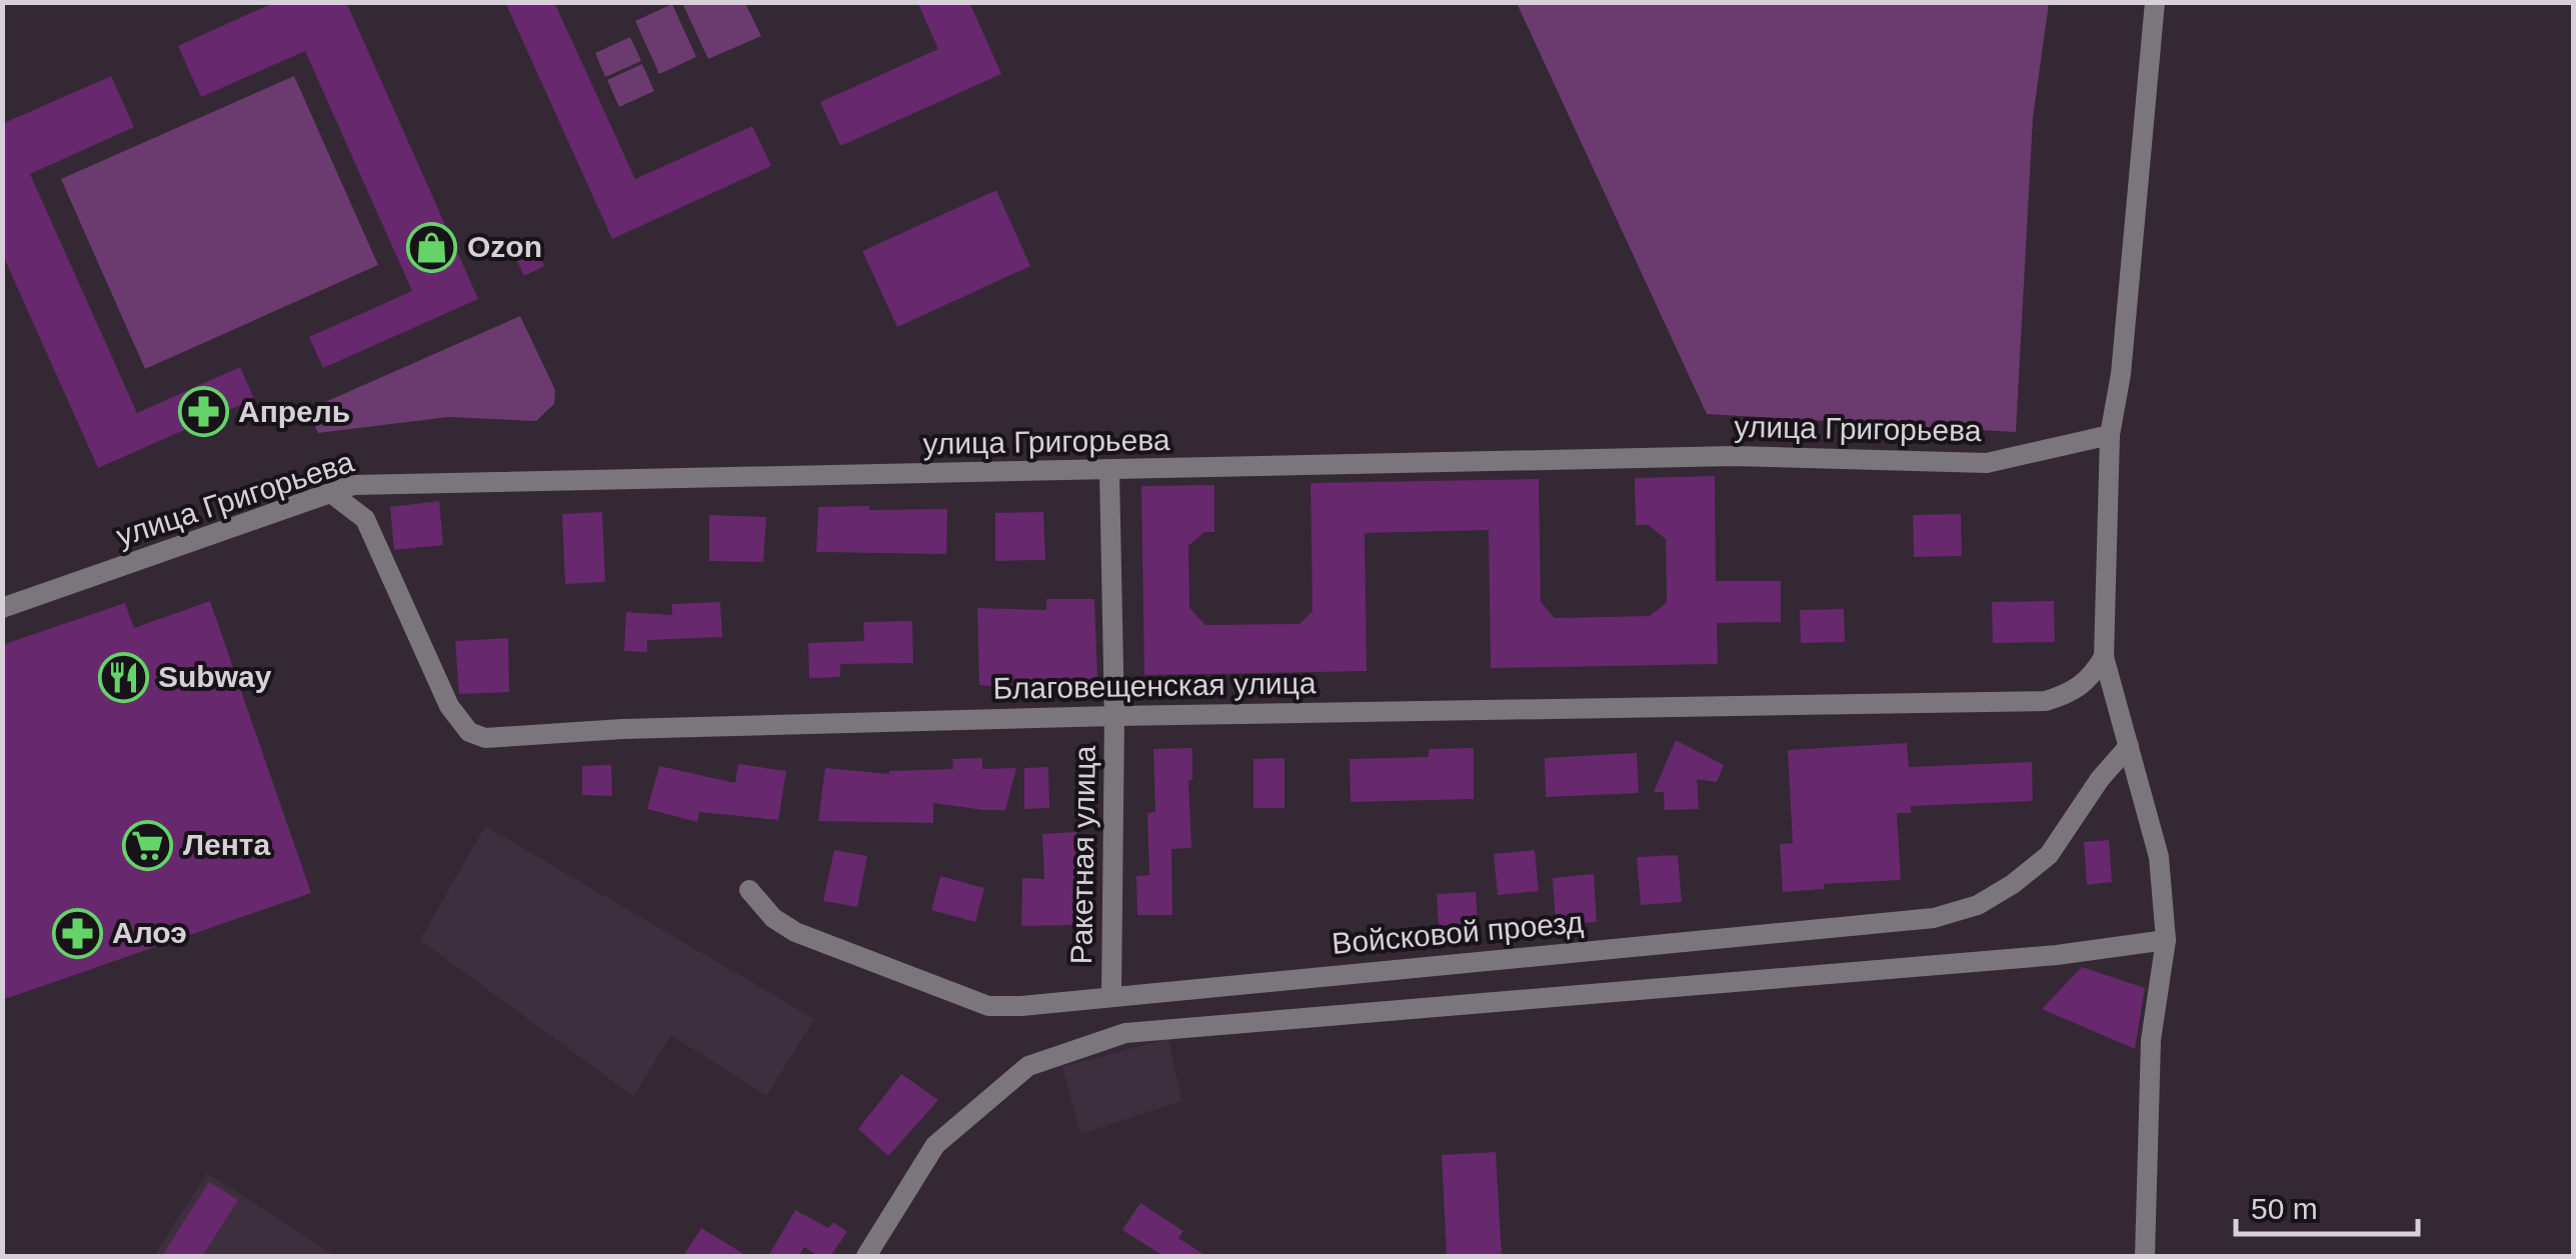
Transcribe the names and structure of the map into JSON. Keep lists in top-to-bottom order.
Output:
{
  "streets": {
    "street": [
      "улица Григорьева",
      "Благовещенская улица",
      "Ракетная улица",
      "Войсковой проезд"
    ]
  },
  "crossings": [
    ["улица Григорьева", "Благовещенская улица"],
    ["улица Григорьева", "Ракетная улица"],
    ["Благовещенская улица", "Ракетная улица"],
    ["Ракетная улица", "Войсковой проезд"]
  ],
  "places": {
    "shop": ["Ozon"],
    "pharmacy": ["Апрель", "Алоэ"],
    "restaurant": ["Subway"],
    "supermarket": ["Лента"]
  },
  "scale_bar": "50 m"
}
